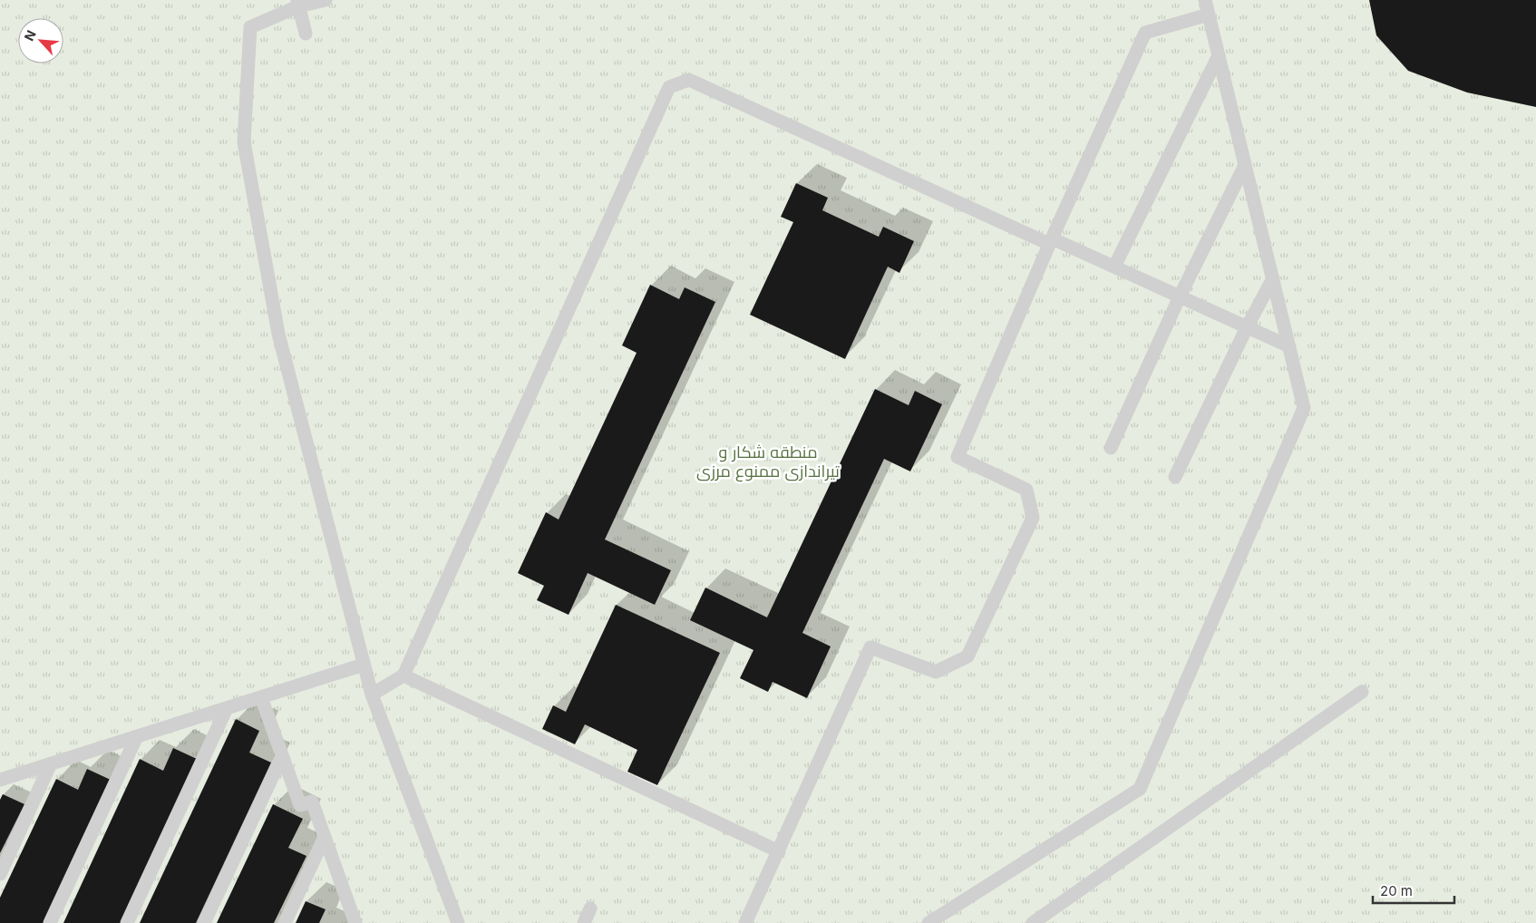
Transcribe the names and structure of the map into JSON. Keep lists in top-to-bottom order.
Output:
{
  "parks": ["منطقه شکار و تیراندازی ممنوع مرزی"],
  "scale_bar": "20 m",
  "north": "top left"
}
